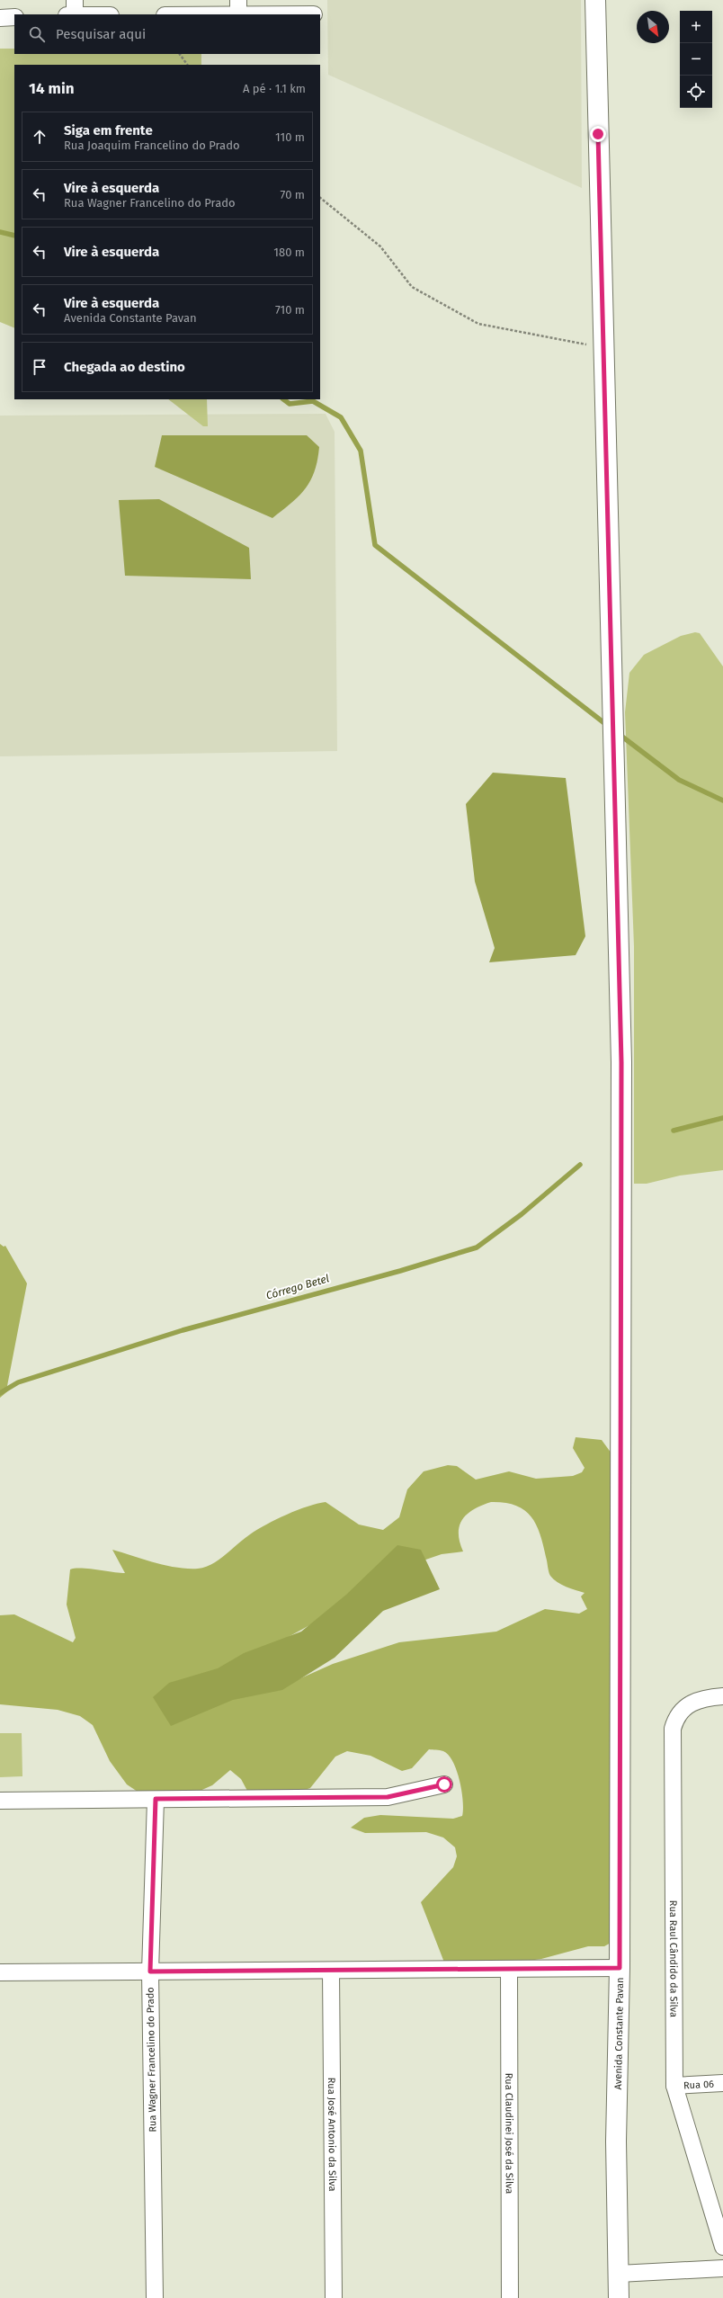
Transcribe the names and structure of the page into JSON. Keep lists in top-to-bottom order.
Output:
{
  "streets": {
    "street": [
      "Rua Raul Cândido da Silva",
      "Avenida Constante Pavan",
      "Rua Wagner Francelino do Prado",
      "Rua 06",
      "Rua Claudinei José da Silva",
      "Rua José Antonio da Silva"
    ]
  },
  "crossings": [
    ["Rua Raul Cândido da Silva", "Rua 06"]
  ],
  "water": ["Córrego Betel"],
  "north": "bottom right",
  "page": {
    "map_buttons": ["+", "−"],
    "search": "Pesquisar aqui",
    "heading": ["14 min", "A pé · 1.1 km"],
    "list": [
      ["Siga em frente", "Rua Joaquim Francelino do Prado", "110 m"],
      ["Vire à esquerda", "Rua Wagner Francelino do Prado", "70 m"],
      ["Vire à esquerda", "180 m"],
      ["Vire à esquerda", "Avenida Constante Pavan", "710 m"],
      "Chegada ao destino"
    ]
  }
}
